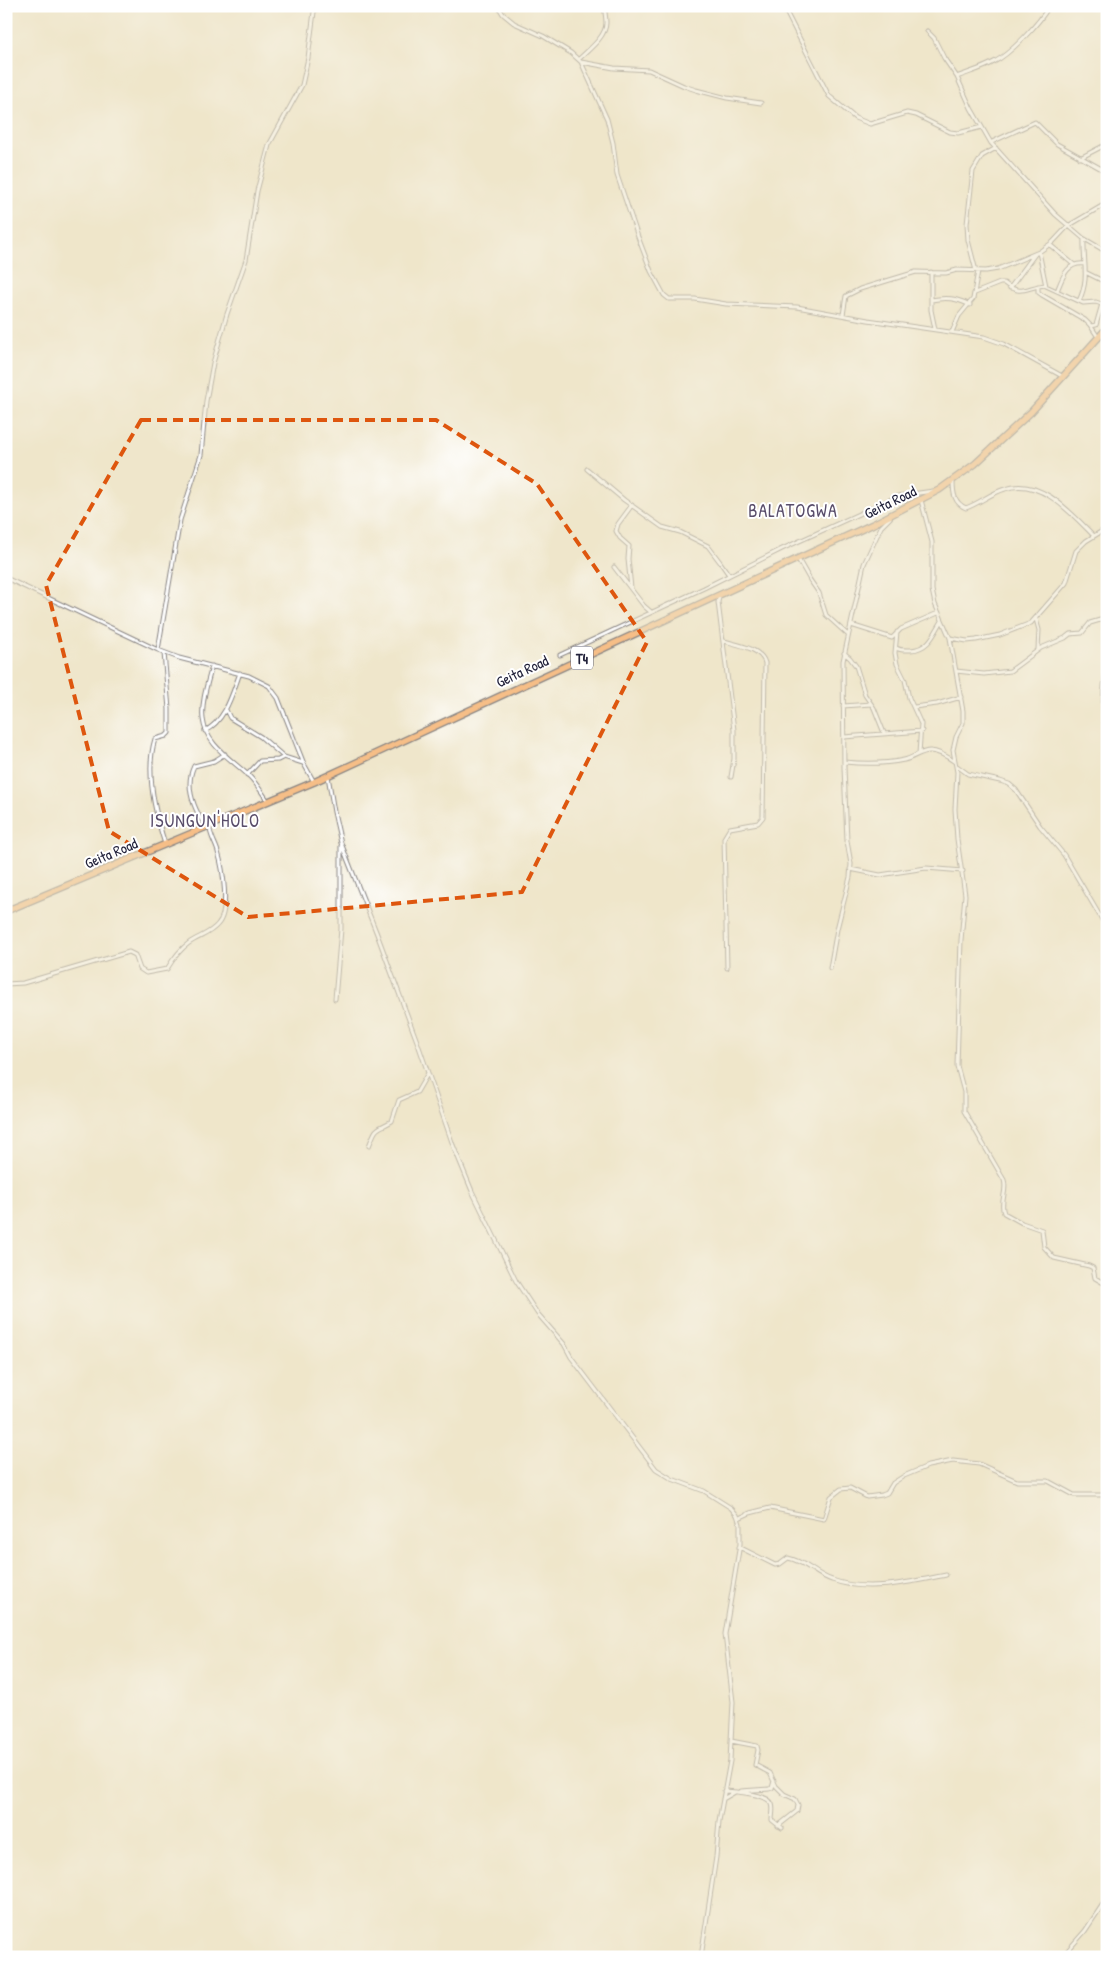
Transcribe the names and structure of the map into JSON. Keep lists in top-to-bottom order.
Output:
{
  "streets": {
    "highway": ["Geita Road", "T4"]
  },
  "districts": ["BALATOGWA", "ISUNGUN'HOLO"]
}
